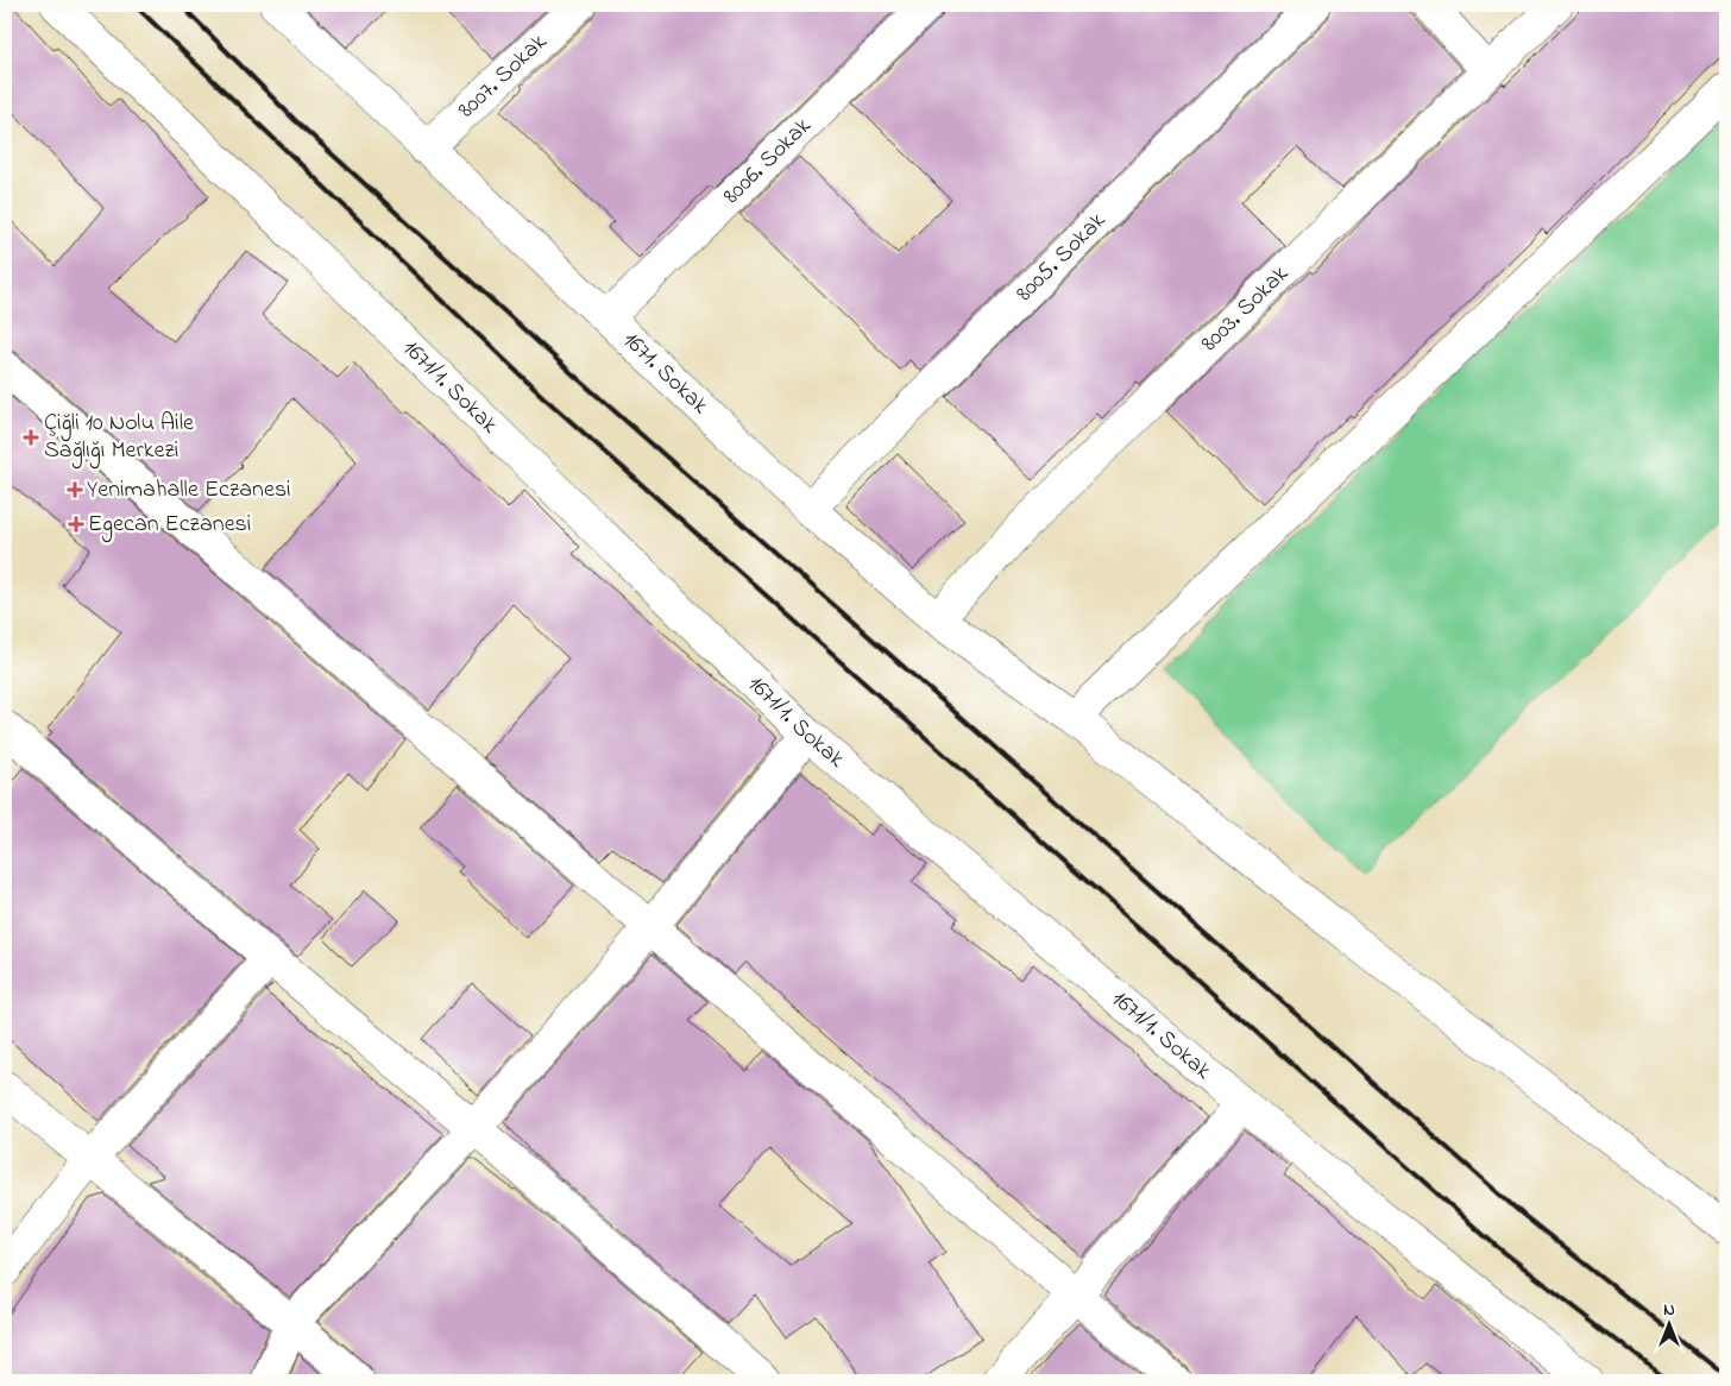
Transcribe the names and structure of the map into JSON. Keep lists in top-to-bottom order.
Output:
{
  "streets": {
    "street": [
      "8007. Sokak",
      "8006. Sokak",
      "8005. Sokak",
      "8003. Sokak",
      "1671. Sokak",
      "1671/1. Sokak"
    ]
  },
  "crossings": [
    ["8007. Sokak", "1671. Sokak"],
    ["8006. Sokak", "1671. Sokak"],
    ["8005. Sokak", "1671. Sokak"],
    ["8003. Sokak", "1671. Sokak"]
  ],
  "places": {
    "health": ["Çiğli 10 Nolu Aile Sağlığı Merkezi", "Yenimahalle Eczanesi", "Egecan Eczanesi"]
  },
  "north": "top"
}
